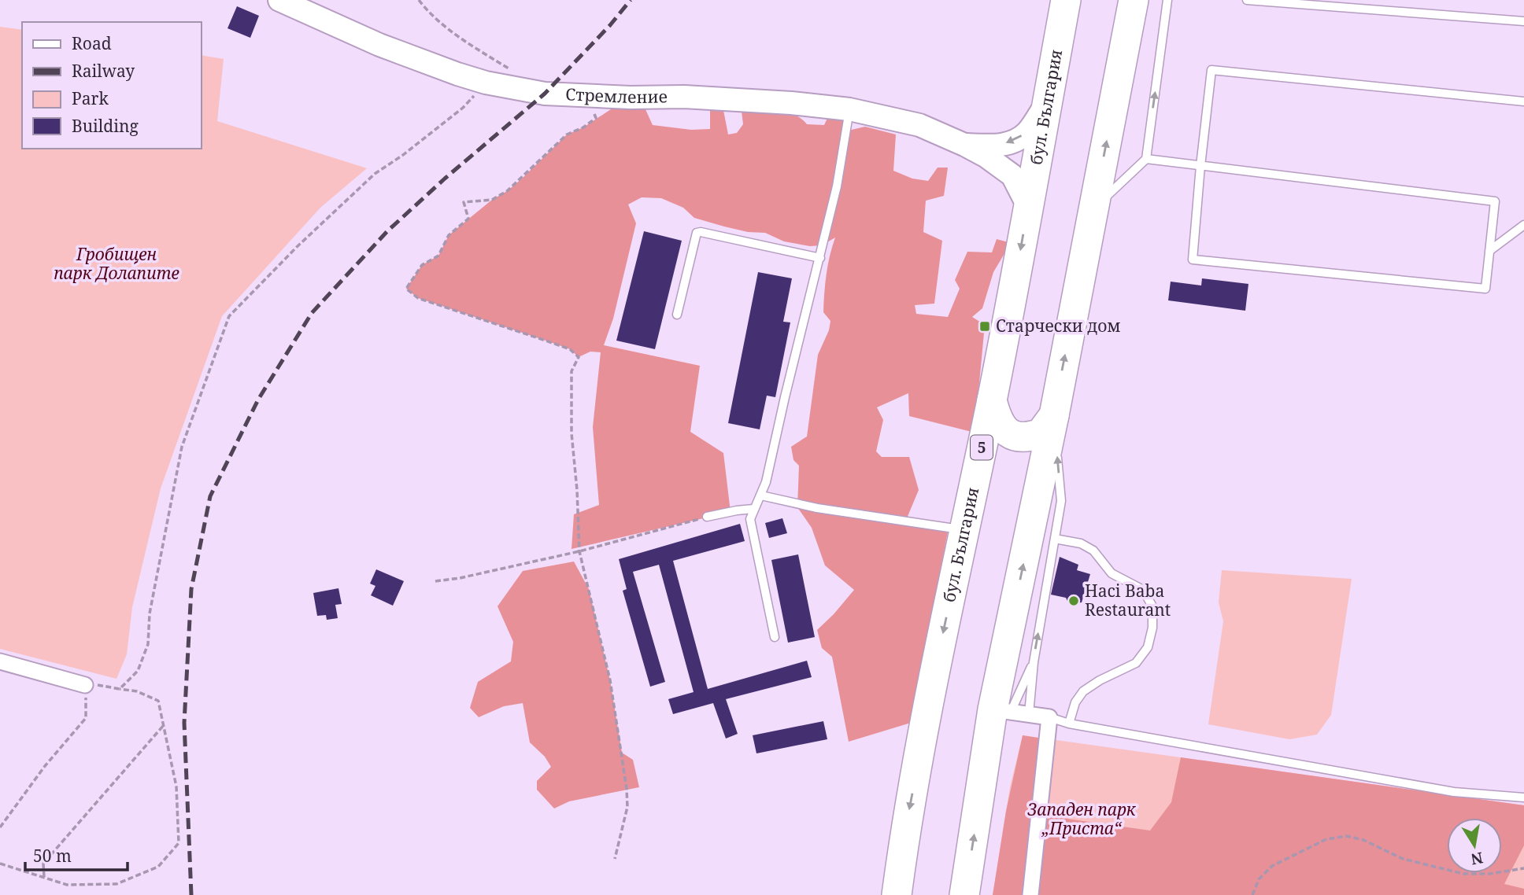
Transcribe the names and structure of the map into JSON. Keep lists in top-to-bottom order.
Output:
{
  "streets": {
    "highway": ["бул. България", "5"],
    "street": ["Стремление"]
  },
  "crossings": [
    ["Стремление", "бул. България"]
  ],
  "parks": ["Гробищен парк Долапите", "Западен парк „Приста“"],
  "places": {
    "transit": ["Старчески дом"],
    "other": ["Haci Baba Restaurant"]
  },
  "legend": [
    "Road",
    "Railway",
    "Park",
    "Building"
  ],
  "scale_bar": "50 m",
  "north": "bottom"
}
